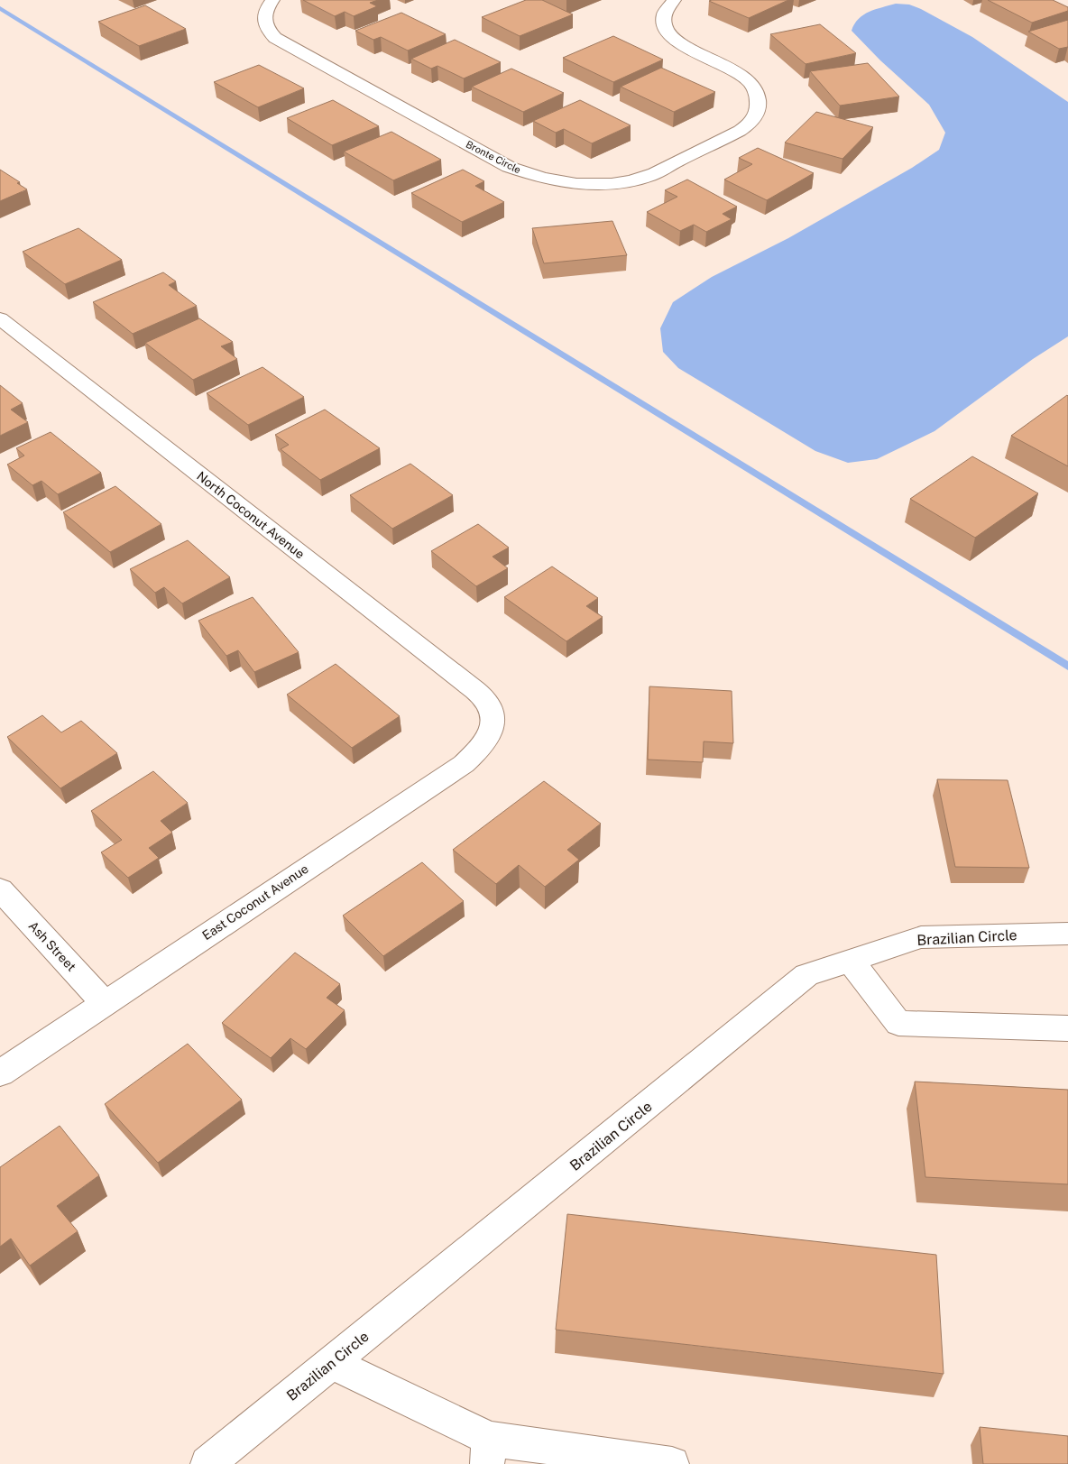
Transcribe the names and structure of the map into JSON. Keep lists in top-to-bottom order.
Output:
{
  "streets": {
    "street": [
      "Bronte Circle",
      "North Coconut Avenue",
      "East Coconut Avenue",
      "Brazilian Circle",
      "Ash Street"
    ]
  },
  "crossings": [
    ["North Coconut Avenue", "East Coconut Avenue"],
    ["East Coconut Avenue", "Ash Street"]
  ]
}
